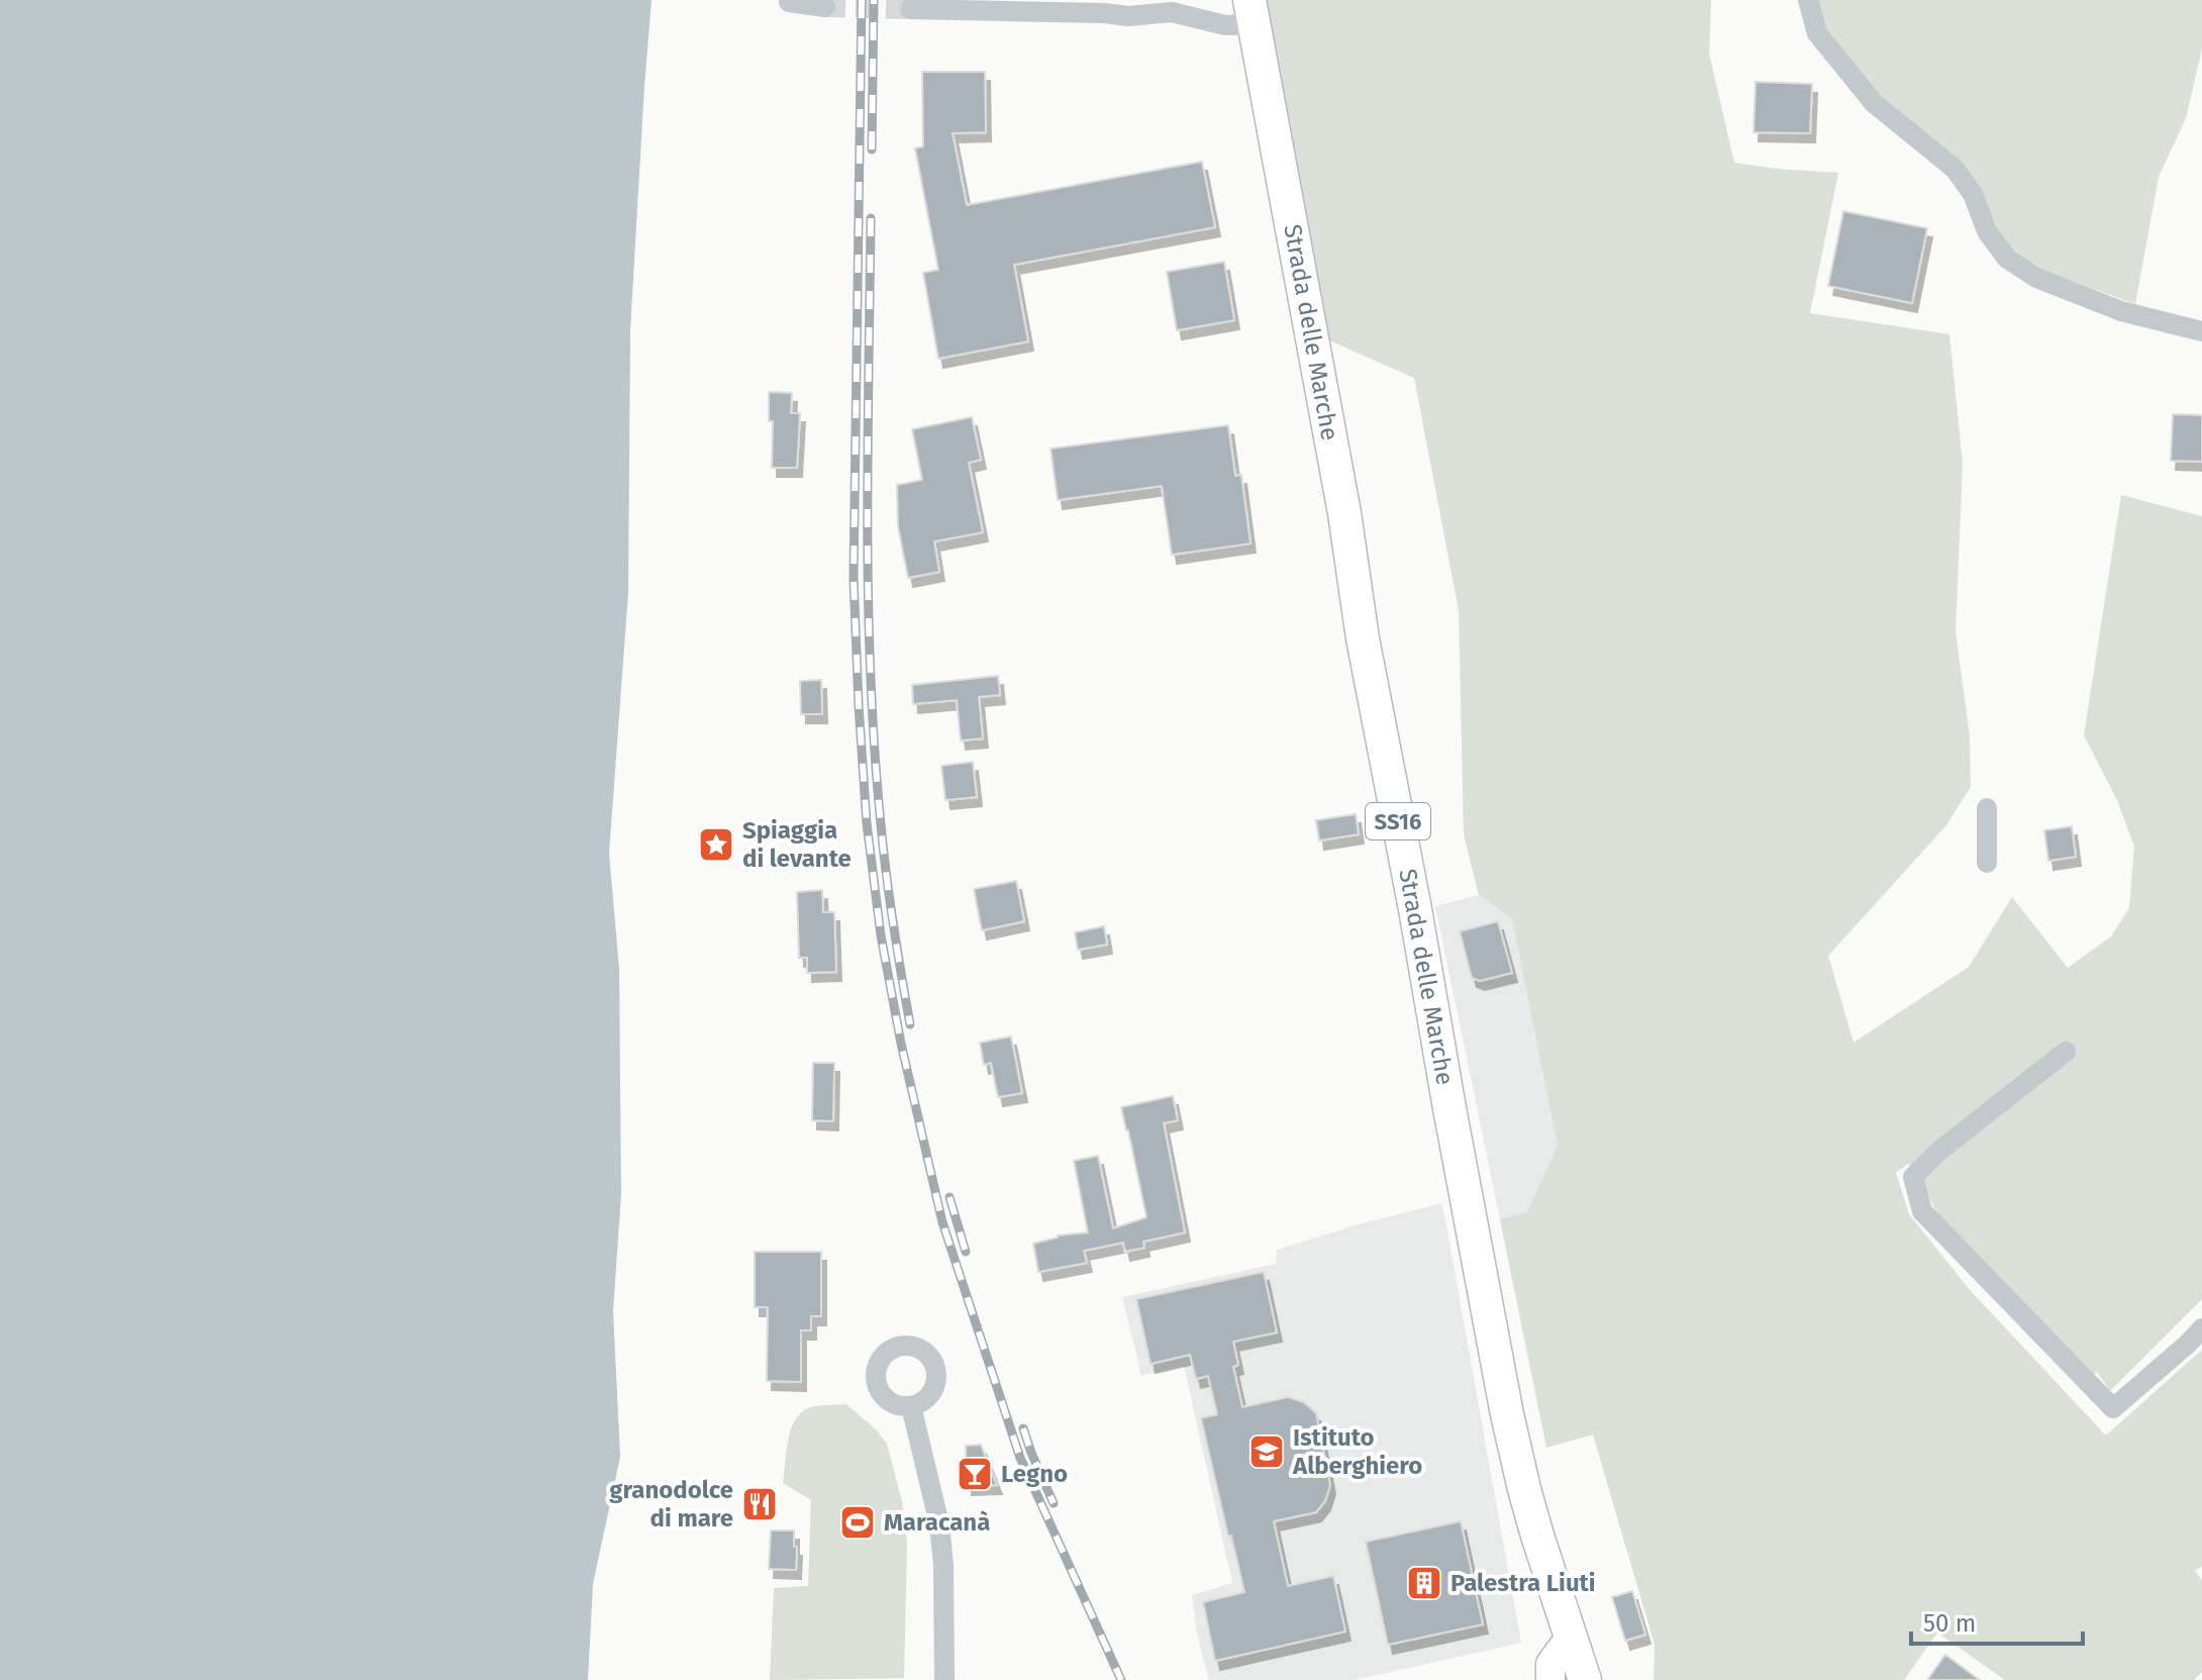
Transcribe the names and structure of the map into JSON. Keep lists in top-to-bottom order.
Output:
{
  "streets": {
    "main road": ["Strada delle Marche", "SS16"]
  },
  "crossings": [
    ["Strada delle Marche", "SS16"]
  ],
  "places": {
    "place": ["Spiaggia di levante"],
    "school or university": ["Istituto Alberghiero"],
    "bar": ["Legno"],
    "restaurant": ["granodolce di mare"],
    "sports": ["Maracanà"],
    "building": ["Palestra Liuti"]
  },
  "scale_bar": "50 m"
}
